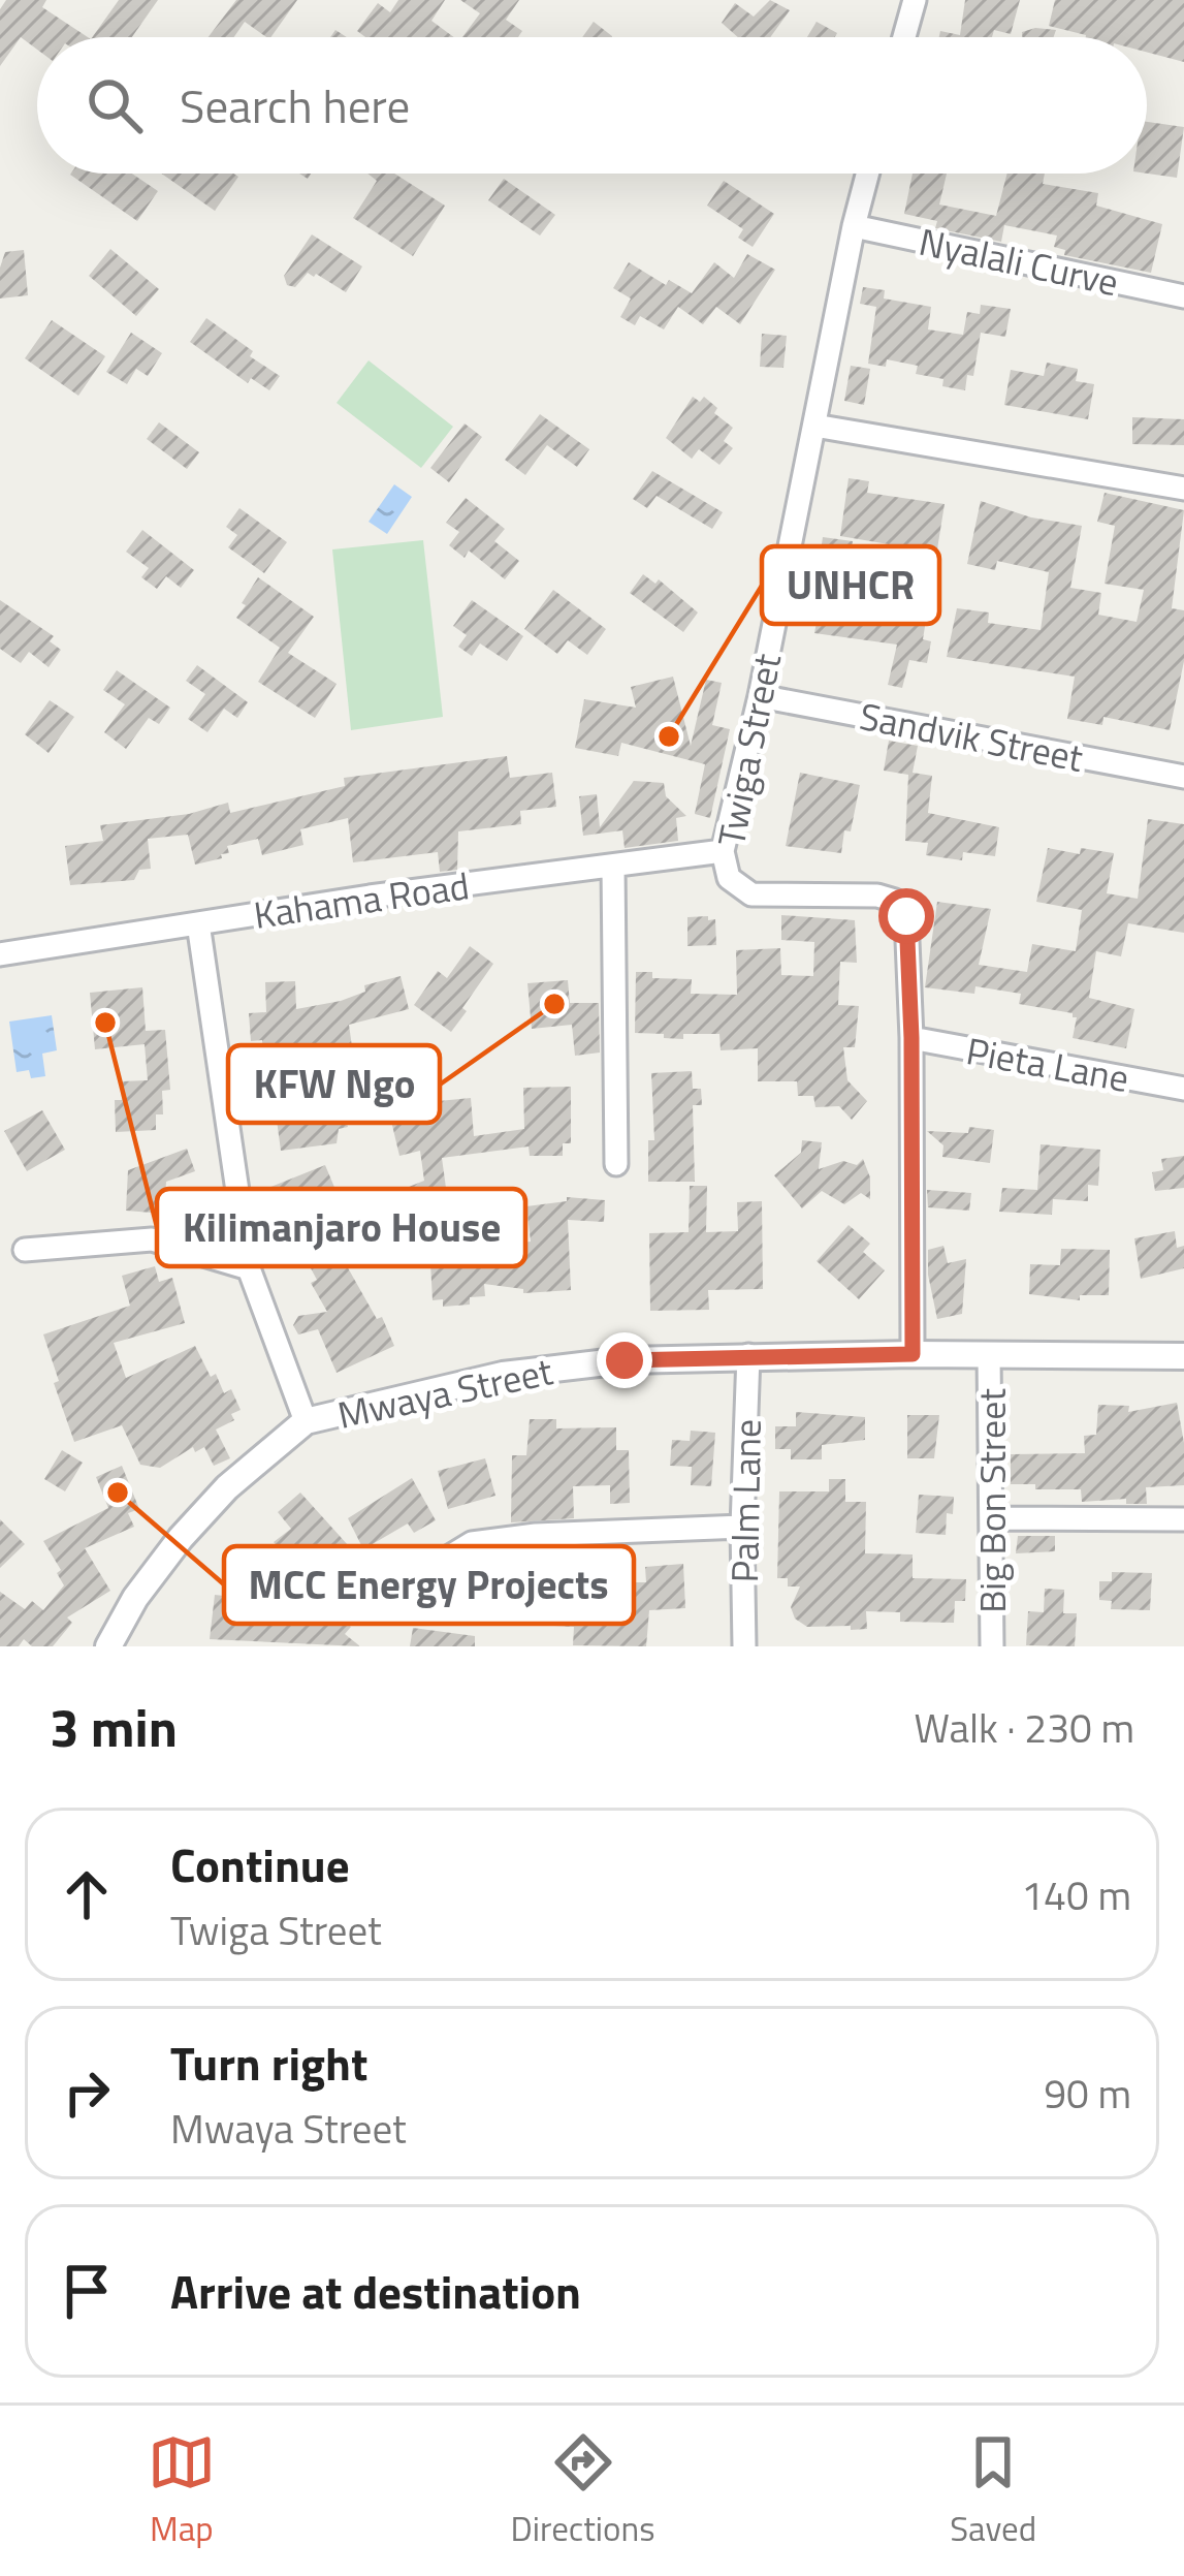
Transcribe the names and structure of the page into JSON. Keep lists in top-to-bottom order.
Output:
{
  "streets": {
    "street": [
      "Nyalali Curve",
      "Sandvik Street",
      "Twiga Street",
      "Kahama Road",
      "Pieta Lane",
      "Mwaya Street",
      "Palm Lane",
      "Big Bon Street"
    ]
  },
  "crossings": [
    ["Nyalali Curve", "Twiga Street"],
    ["Sandvik Street", "Twiga Street"],
    ["Twiga Street", "Kahama Road"],
    ["Twiga Street", "Pieta Lane"],
    ["Twiga Street", "Mwaya Street"],
    ["Mwaya Street", "Palm Lane"],
    ["Mwaya Street", "Big Bon Street"]
  ],
  "places": [
    "UNHCR",
    "KFW Ngo",
    "Kilimanjaro House",
    "MCC Energy Projects"
  ],
  "page": {
    "search": "Search here",
    "heading": ["3 min", "Walk · 230 m"],
    "list": [
      ["Continue", "Twiga Street", "140 m"],
      ["Turn right", "Mwaya Street", "90 m"],
      "Arrive at destination"
    ],
    "nav": ["Map", "Directions", "Saved"]
  }
}
